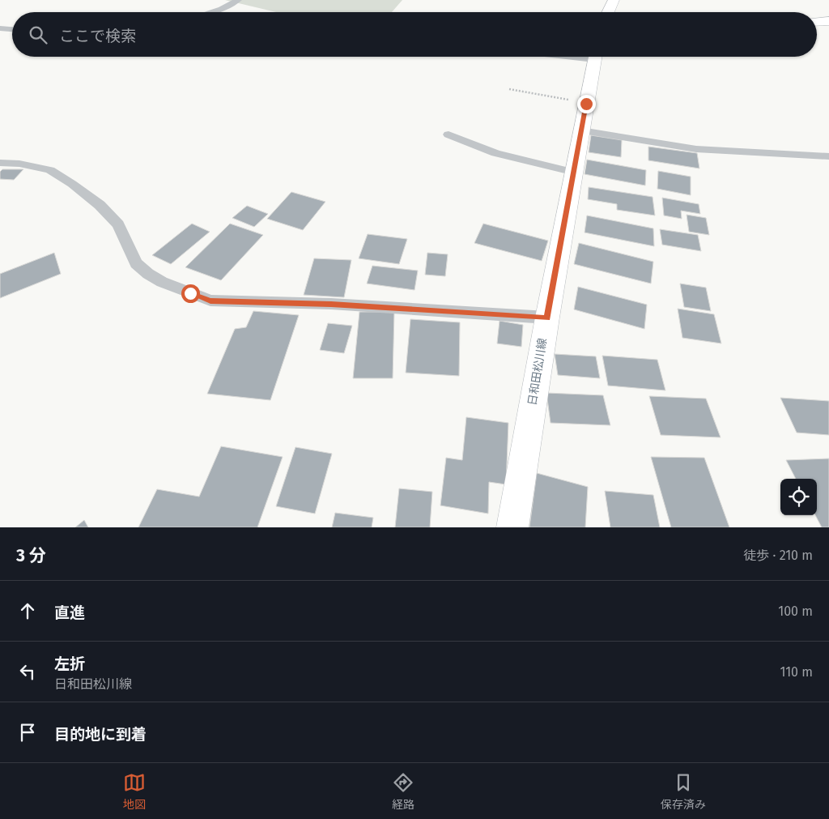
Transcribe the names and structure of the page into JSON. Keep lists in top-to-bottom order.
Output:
{
  "streets": {
    "main road": ["日和田松川線"]
  },
  "page": {
    "search": "ここで検索",
    "heading": ["3 分", "徒歩 · 210 m"],
    "list": [
      ["直進", "100 m"],
      ["左折", "日和田松川線", "110 m"],
      "目的地に到着"
    ],
    "nav": ["地図", "経路", "保存済み"]
  }
}
